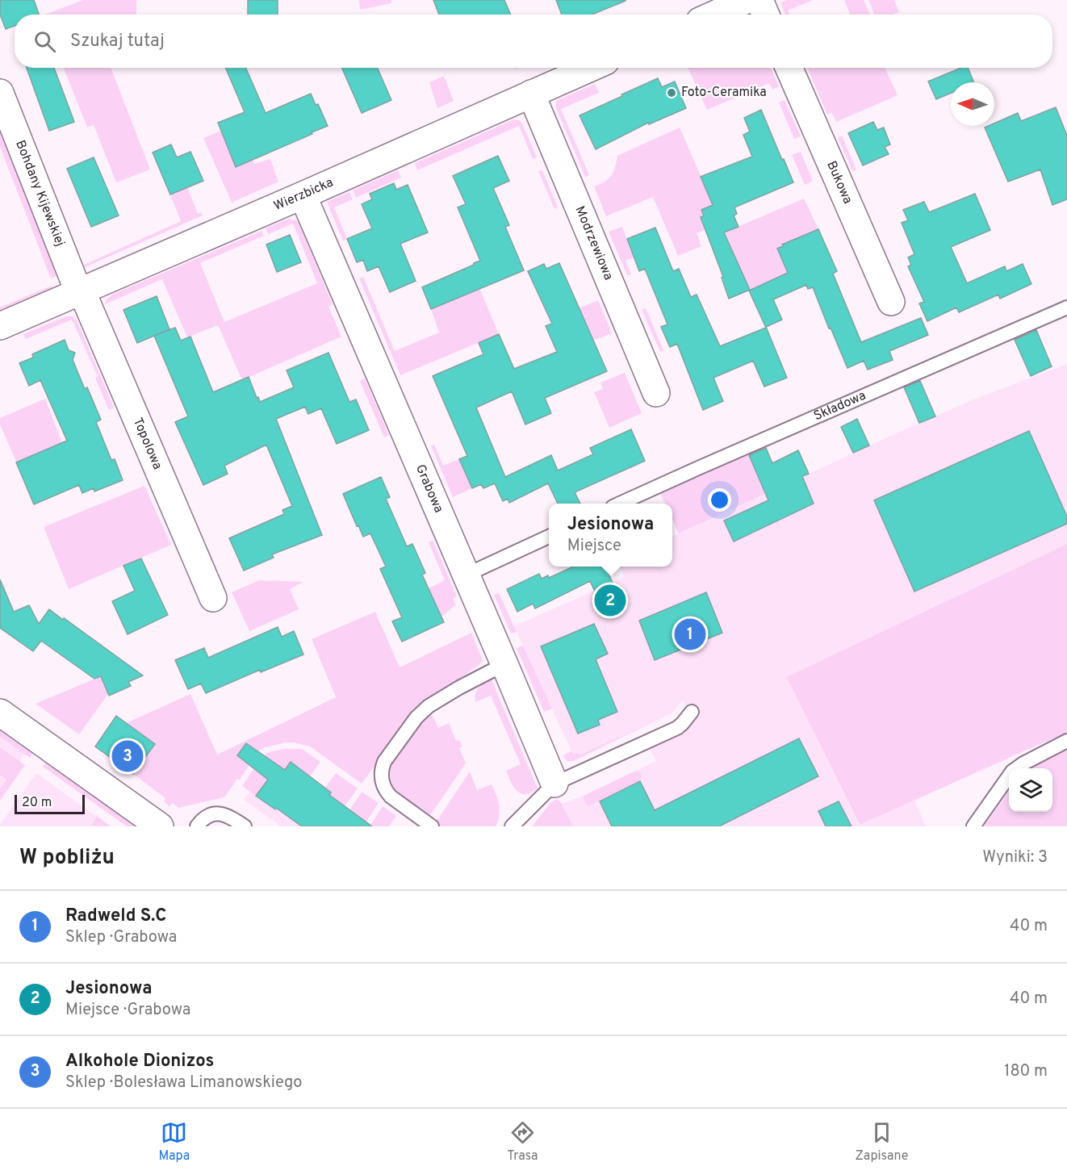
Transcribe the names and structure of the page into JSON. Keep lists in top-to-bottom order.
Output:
{
  "streets": {
    "street": [
      "Bukowa",
      "Bohdany Kijewskiej",
      "Wierzbicka",
      "Modrzewiowa",
      "Topolowa",
      "Grabowa"
    ],
    "lane": ["Składowa"]
  },
  "crossings": [
    ["Bohdany Kijewskiej", "Wierzbicka"],
    ["Bohdany Kijewskiej", "Topolowa"],
    ["Wierzbicka", "Modrzewiowa"],
    ["Wierzbicka", "Topolowa"],
    ["Wierzbicka", "Grabowa"]
  ],
  "places": ["Foto-Ceramika"],
  "scale_bar": "20 m",
  "north": "left",
  "page": {
    "search": "Szukaj tutaj",
    "popup": ["Jesionowa", "Miejsce"],
    "pins": ["2", "1", "3"],
    "scale": "20 m",
    "heading": ["W pobliżu", "Wyniki: 3"],
    "list": [
      {
        "mark": "1",
        "name": "Radweld S.C",
        "note": "Sklep · Grabowa",
        "value": "40 m"
      },
      {
        "mark": "2",
        "name": "Jesionowa",
        "note": "Miejsce · Grabowa",
        "value": "40 m"
      },
      {
        "mark": "3",
        "name": "Alkohole Dionizos",
        "note": "Sklep · Bolesława Limanowskiego",
        "value": "180 m"
      }
    ],
    "nav": ["Mapa", "Trasa", "Zapisane"]
  }
}
